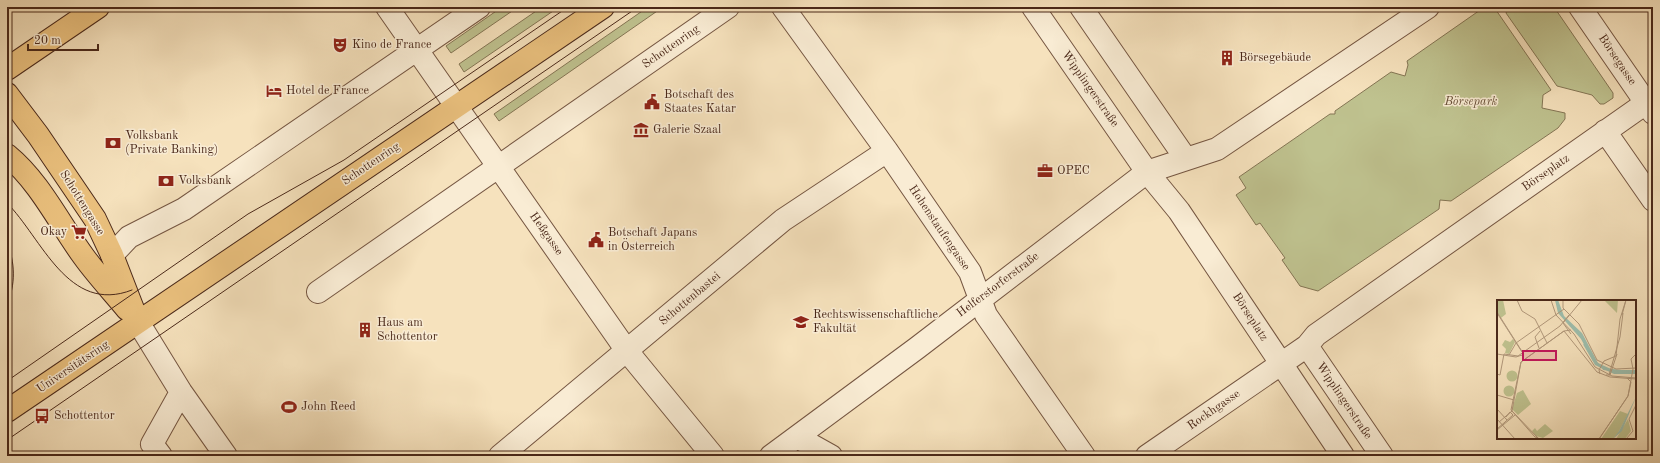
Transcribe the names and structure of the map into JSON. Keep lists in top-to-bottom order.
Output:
{
  "streets": {
    "main road": ["Schottenring", "Schottengasse", "Universitätsring"],
    "street": [
      "Börsegasse",
      "Wipplingerstraße",
      "Börseplatz",
      "Hohenstaufengasse",
      "Heßgasse",
      "Helferstorferstraße",
      "Schottenbastei",
      "Rockhgasse"
    ]
  },
  "crossings": [
    ["Schottenring", "Schottengasse"],
    ["Schottenring", "Heßgasse"],
    ["Schottenring", "Universitätsring"],
    ["Börsegasse", "Börseplatz"],
    ["Wipplingerstraße", "Börseplatz"],
    ["Wipplingerstraße", "Helferstorferstraße"],
    ["Börseplatz", "Helferstorferstraße"],
    ["Börseplatz", "Rockhgasse"],
    ["Schottengasse", "Universitätsring"],
    ["Hohenstaufengasse", "Helferstorferstraße"],
    ["Hohenstaufengasse", "Schottenbastei"],
    ["Heßgasse", "Schottenbastei"]
  ],
  "parks": ["Börsepark"],
  "places": {
    "theatre": ["Kino de France"],
    "building": ["Börsegebäude", "Haus am Schottentor"],
    "hotel": ["Hotel de France"],
    "public building": ["Botschaft des Staates Katar", "Botschaft Japans in Österreich"],
    "museum": ["Galerie Szaal"],
    "bank": ["Volksbank (Private Banking)", "Volksbank"],
    "office": ["OPEC"],
    "supermarket": ["Okay"],
    "school or university": ["Rechtswissenschaftliche Fakultät"],
    "sports": ["John Reed"],
    "bus stop": ["Schottentor"]
  },
  "scale_bar": "20 m"
}
